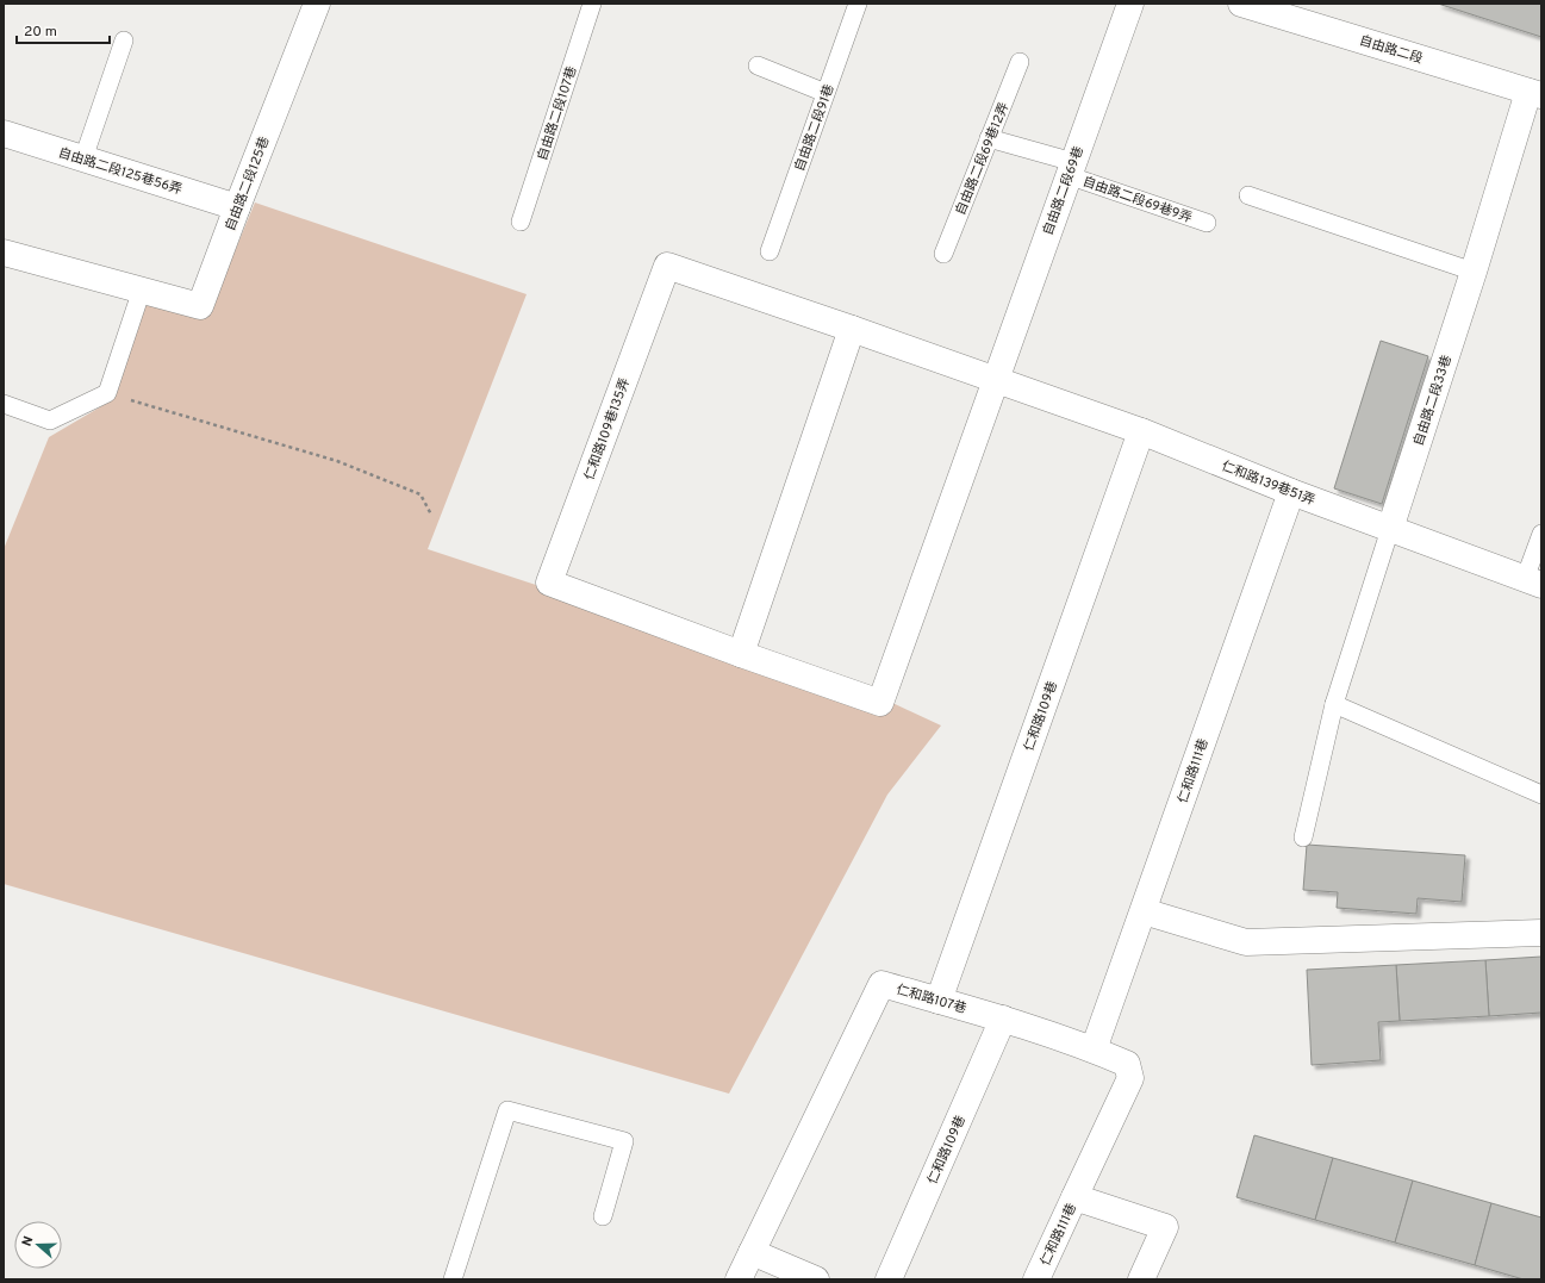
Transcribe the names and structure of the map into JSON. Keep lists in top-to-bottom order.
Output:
{
  "streets": {
    "street": [
      "自由路二段",
      "自由路二段125巷56弄",
      "自由路二段125巷",
      "自由路二段69巷",
      "自由路二段33巷",
      "仁和路109巷135弄",
      "仁和路139巷51弄",
      "仁和路109巷",
      "仁和路111巷",
      "仁和路107巷"
    ],
    "lane": [
      "自由路二段107巷",
      "自由路二段91巷",
      "自由路二段69巷12弄",
      "自由路二段69巷9弄"
    ]
  },
  "crossings": [
    ["自由路二段", "自由路二段33巷"],
    ["自由路二段69巷12弄", "自由路二段69巷9弄"],
    ["自由路二段125巷56弄", "自由路二段125巷"],
    ["自由路二段69巷", "自由路二段69巷9弄"],
    ["自由路二段69巷", "仁和路109巷135弄"],
    ["自由路二段69巷", "仁和路139巷51弄"],
    ["自由路二段33巷", "仁和路139巷51弄"],
    ["仁和路109巷135弄", "仁和路139巷51弄"],
    ["仁和路139巷51弄", "仁和路109巷"],
    ["仁和路139巷51弄", "仁和路111巷"],
    ["仁和路109巷", "仁和路107巷"],
    ["仁和路111巷", "仁和路107巷"]
  ],
  "scale_bar": "20 m",
  "north": "left"
}
